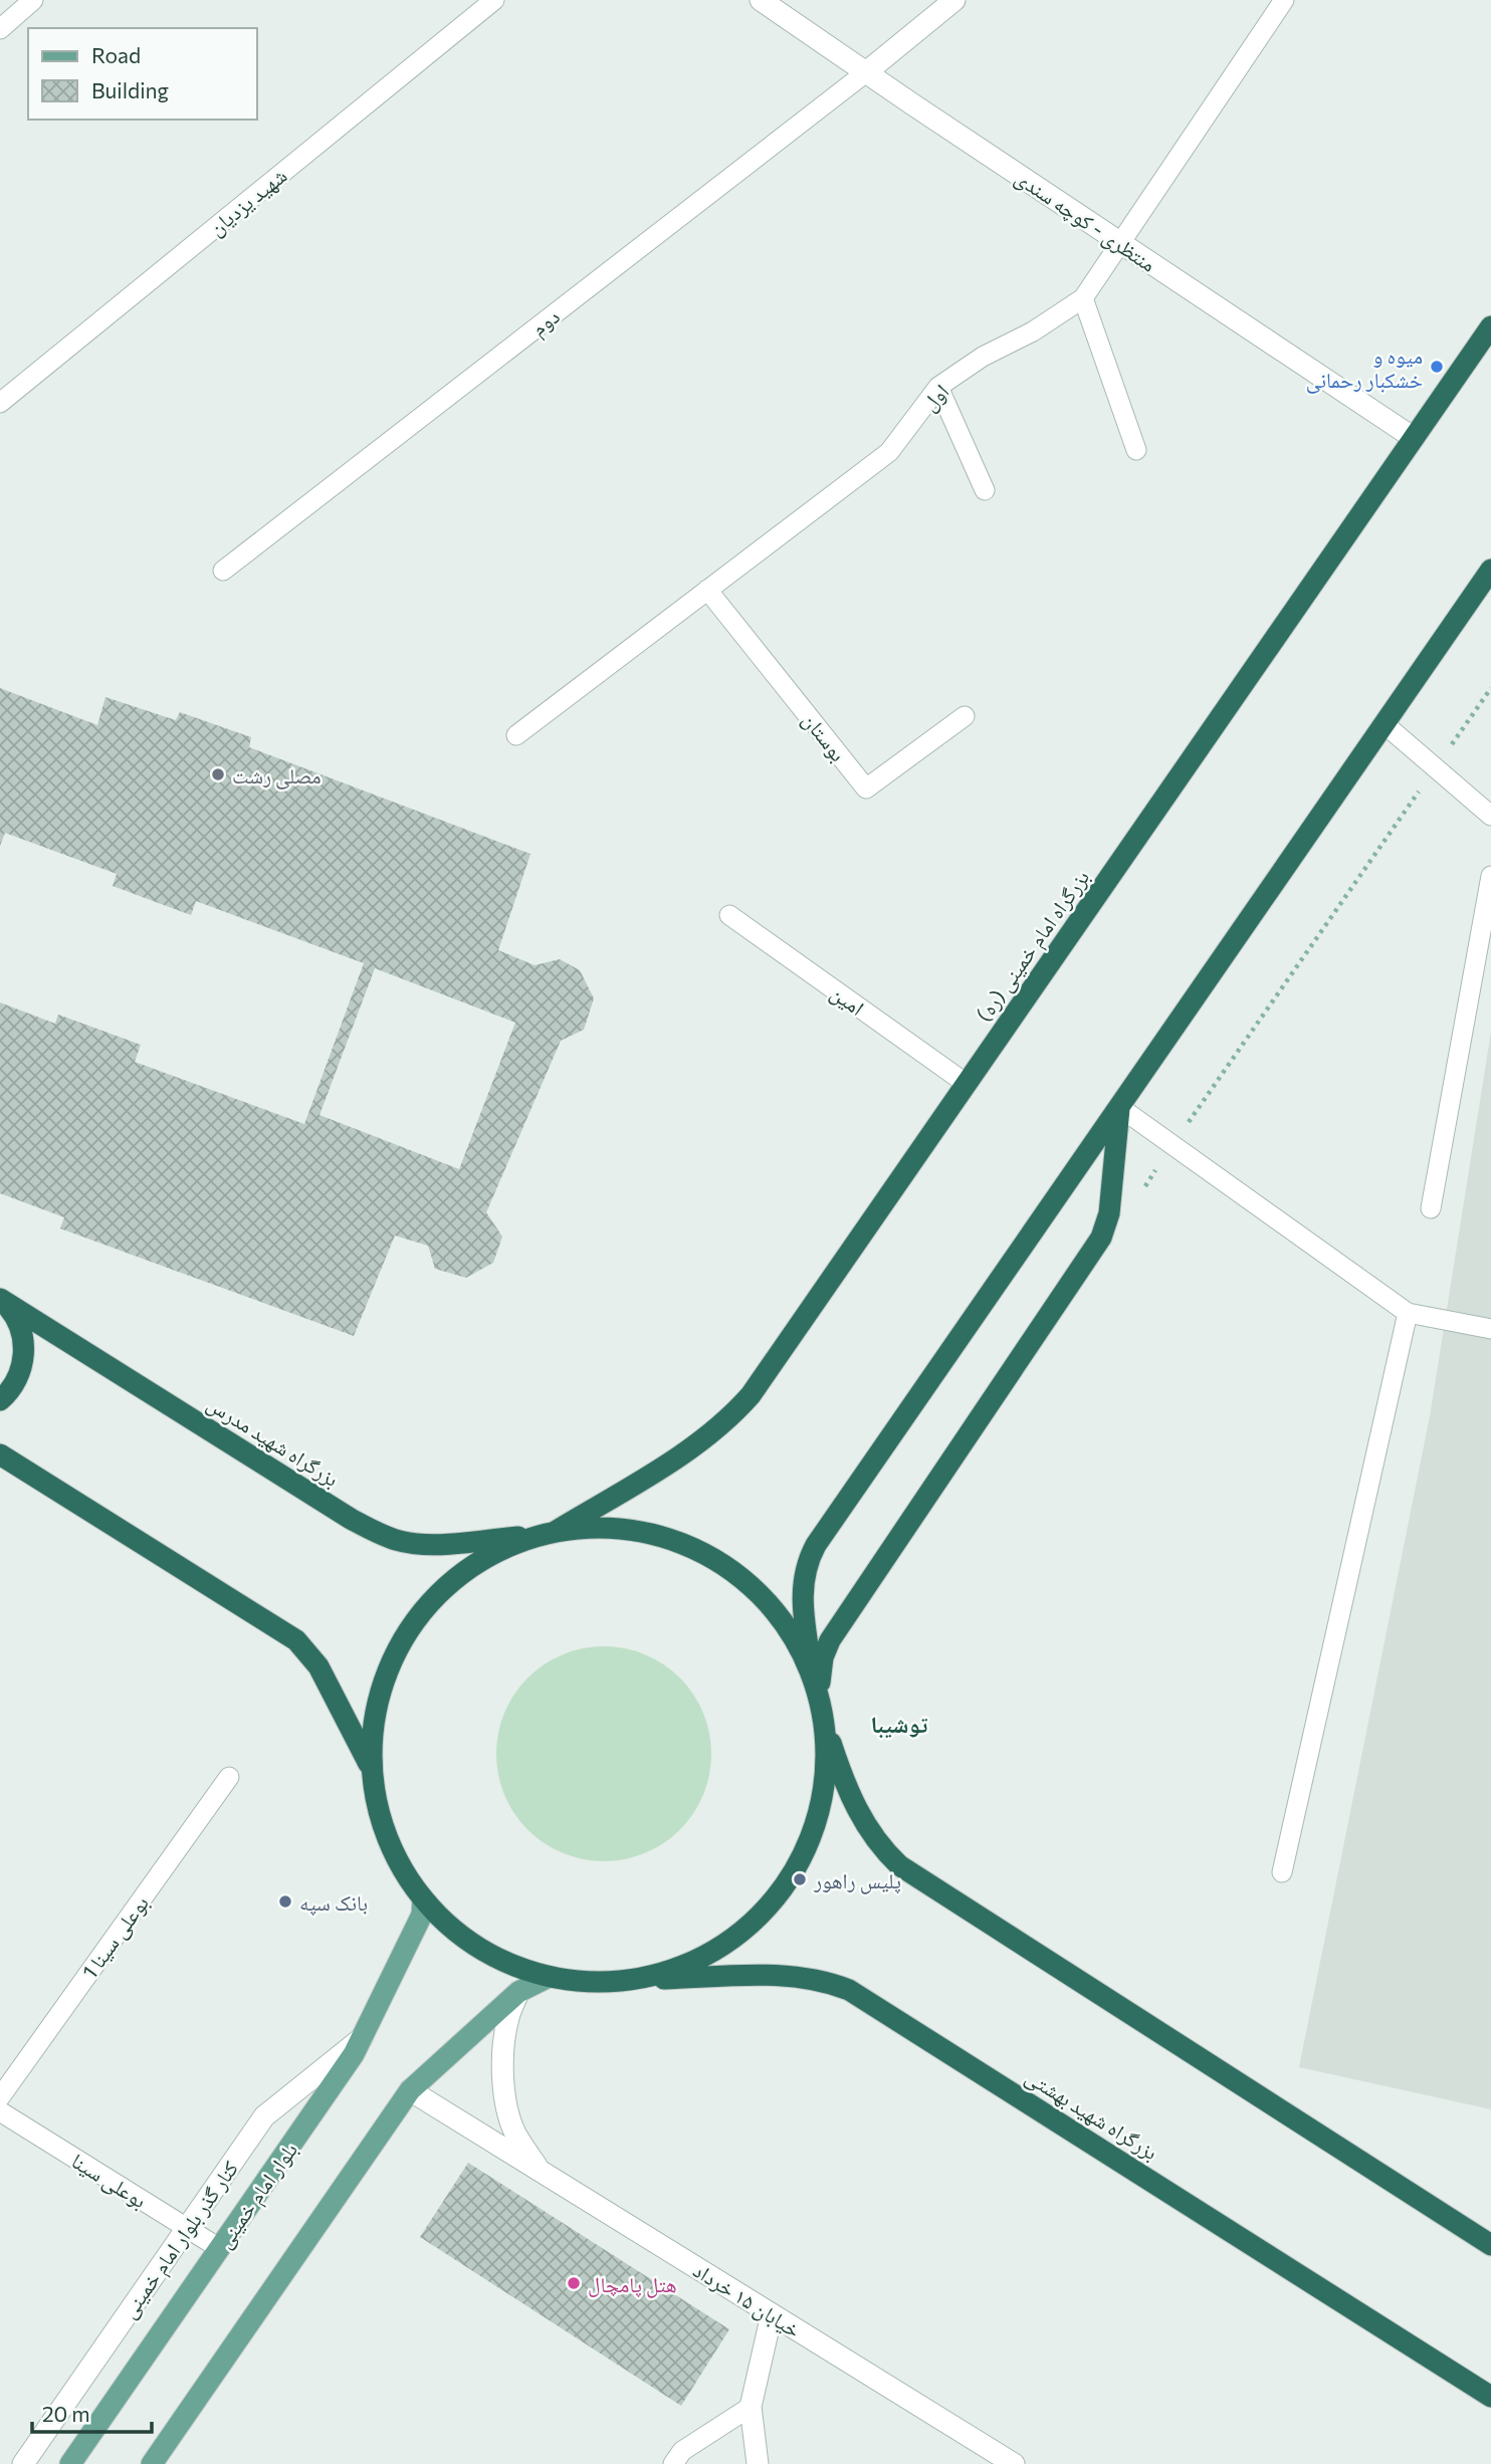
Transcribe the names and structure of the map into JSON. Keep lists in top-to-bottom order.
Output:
{
  "streets": {
    "highway": ["بزرگراه امام خمینی (ره)", "بزرگراه شهید مدرس", "بزرگراه شهید بهشتی"],
    "main road": ["بلوار امام خمینی"],
    "street": ["منتظری - کوچه سندی", "کنار گذر بلوار امام خمینی", "خیابان ۱۵ خرداد"],
    "lane": [
      "شهید یزدیان",
      "دوم",
      "اول",
      "بوستان",
      "امین",
      "بوعلی سینا 1",
      "بوعلی سینا"
    ]
  },
  "crossings": [
    ["منتظری - کوچه سندی", "دوم"],
    ["منتظری - کوچه سندی", "اول"],
    ["منتظری - کوچه سندی", "بزرگراه امام خمینی (ره)"],
    ["اول", "بوستان"],
    ["بزرگراه امام خمینی (ره)", "امین"],
    ["بزرگراه امام خمینی (ره)", "بزرگراه شهید مدرس"],
    ["بوعلی سینا", "بلوار امام خمینی"],
    ["بوعلی سینا", "کنار گذر بلوار امام خمینی"],
    ["بلوار امام خمینی", "کنار گذر بلوار امام خمینی"]
  ],
  "districts": ["توشیبا"],
  "places": [
    "میوه و خشکبار رحمانی",
    "مصلی رشت",
    "پلیس راهور",
    "بانک سپه",
    "هتل پامچال"
  ],
  "legend": ["Road", "Building"],
  "scale_bar": "20 m"
}
